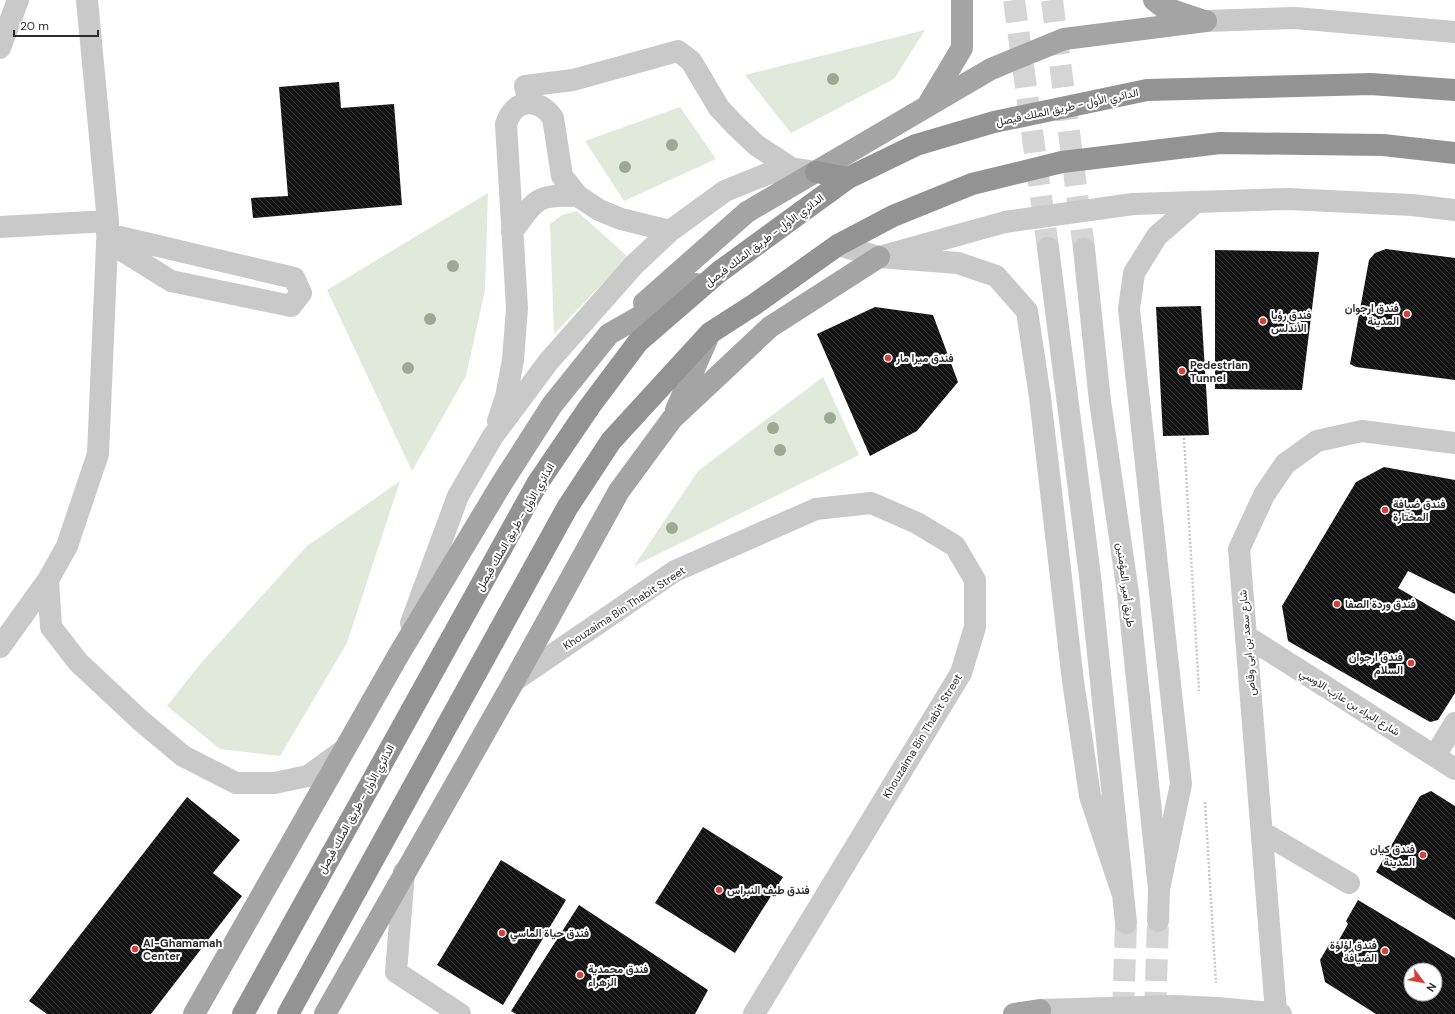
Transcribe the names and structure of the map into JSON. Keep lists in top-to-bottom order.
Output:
{
  "streets": {
    "highway": ["الدائري الأول - طريق الملك فيصل"],
    "street": [
      "طريق أمير المؤمنين",
      "Khouzaima Bin Thabit Street",
      "شارع سعد بن ابى وقاص",
      "شارع البراء بن عازب الاوسي"
    ]
  },
  "crossings": [
    ["شارع سعد بن ابى وقاص", "شارع البراء بن عازب الاوسي"]
  ],
  "places": [
    "فندق ارجوان المدينة",
    "فندق رؤيا الأندلس",
    "فندق ميرا مار",
    "Pedestrian Tunnel",
    "فندق ضيافة المختارة",
    "فندق وردة الصفا",
    "فندق ارجوان السلام",
    "فندق كيان المدينة",
    "فندق طيف النبراس",
    "فندق حياة الماسي",
    "Al-Ghamamah Center",
    "فندق لؤلؤة الضيافة",
    "فندق محمدية الزهراء"
  ],
  "scale_bar": "20 m",
  "north": "bottom right"
}
